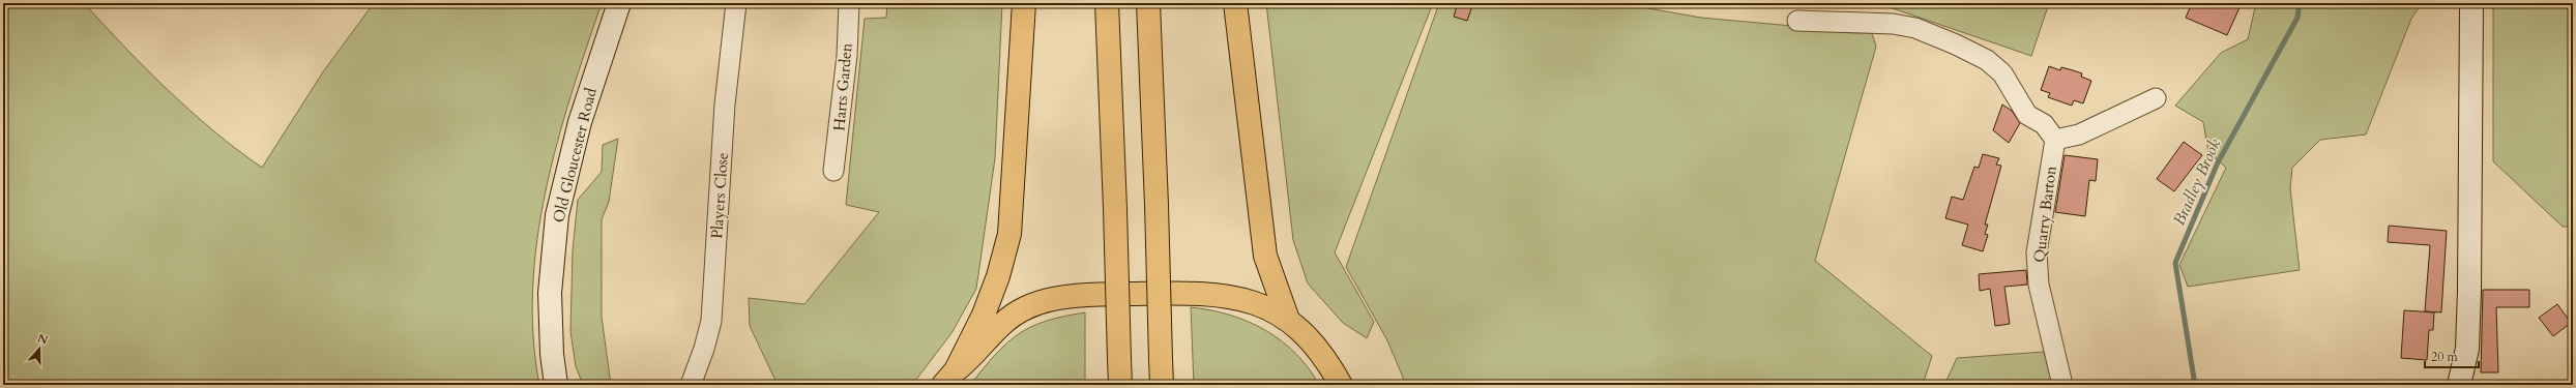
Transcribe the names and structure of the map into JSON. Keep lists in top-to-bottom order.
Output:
{
  "streets": {
    "main road": ["Old Gloucester Road"],
    "street": ["Harts Garden", "Players Close", "Quarry Barton"]
  },
  "water": ["Bradley Brook"],
  "scale_bar": "20 m",
  "north": "top"
}
